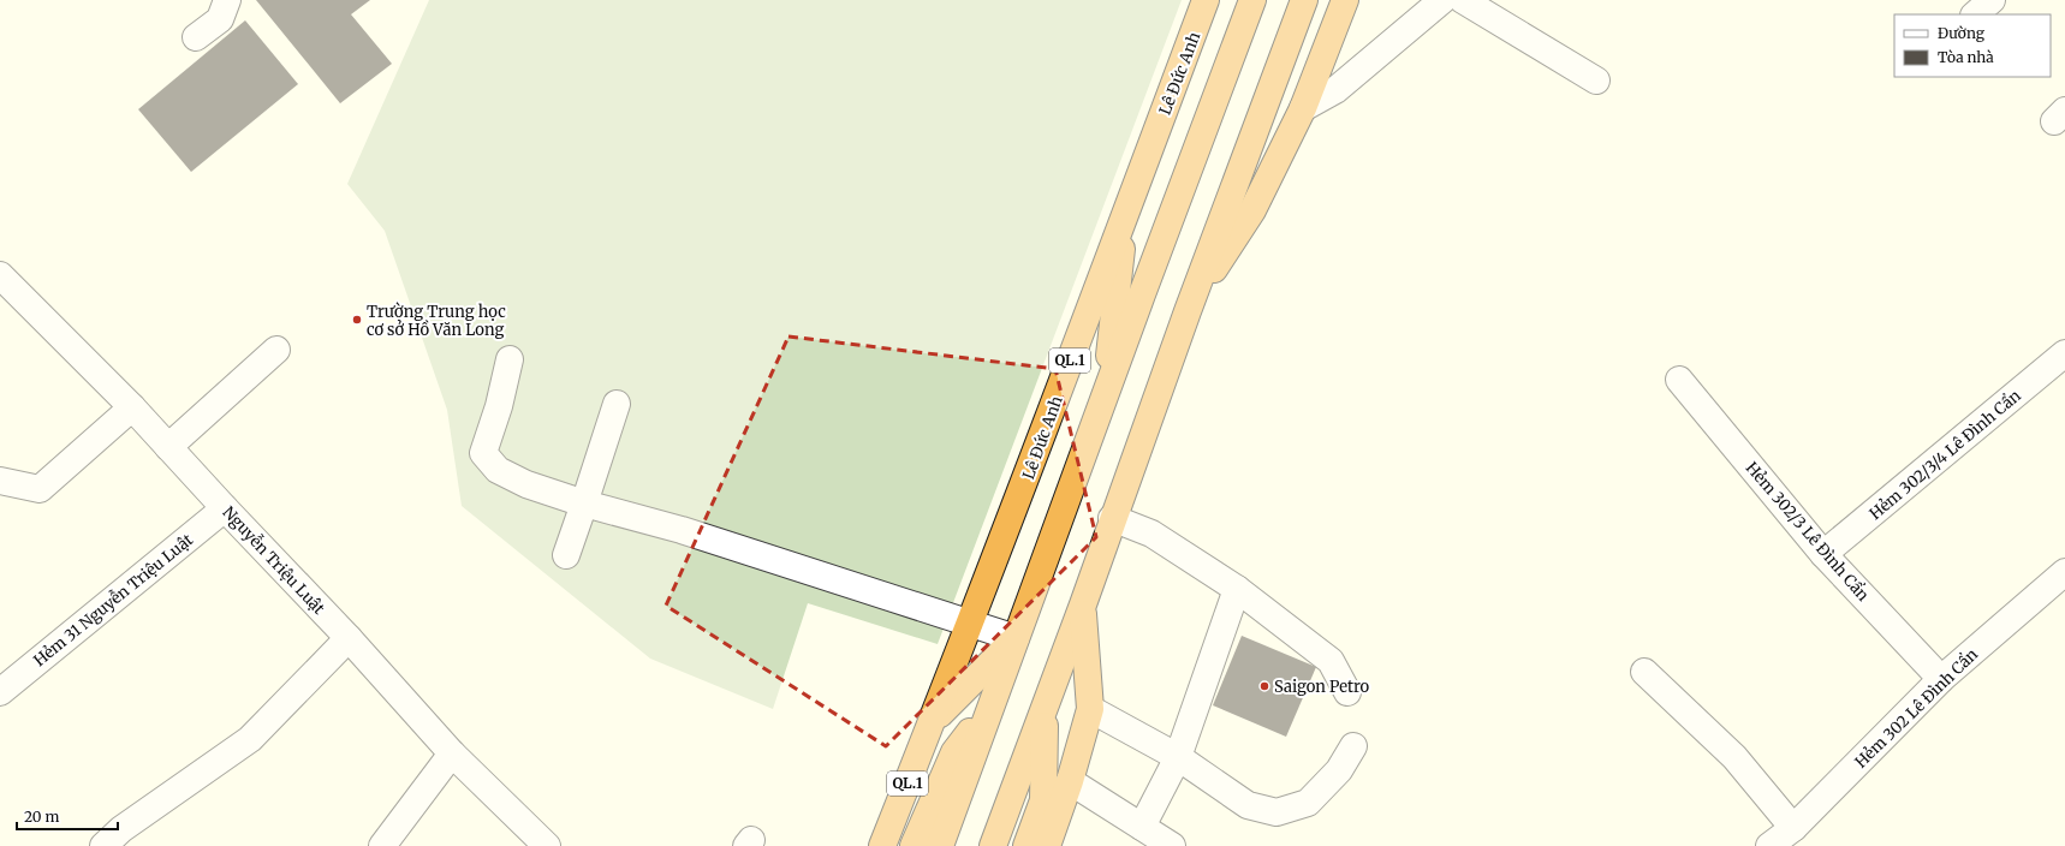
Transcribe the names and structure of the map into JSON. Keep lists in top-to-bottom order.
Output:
{
  "streets": {
    "highway": ["Lê Đức Anh", "QL.1"],
    "street": [
      "Hẻm 302/3/4 Lê Đình Cẩn",
      "Hẻm 302/3 Lê Đình Cẩn",
      "Nguyễn Triệu Luật",
      "Hẻm 31 Nguyễn Triệu Luật",
      "Hẻm 302 Lê Đình Cẩn"
    ]
  },
  "crossings": [
    ["Hẻm 302/3/4 Lê Đình Cẩn", "Hẻm 302/3 Lê Đình Cẩn"],
    ["Hẻm 302/3 Lê Đình Cẩn", "Hẻm 302 Lê Đình Cẩn"],
    ["Nguyễn Triệu Luật", "Hẻm 31 Nguyễn Triệu Luật"]
  ],
  "places": ["Trường Trung học cơ sở Hồ Văn Long", "Saigon Petro"],
  "legend": ["Đường", "Tòa nhà"],
  "scale_bar": "20 m"
}
